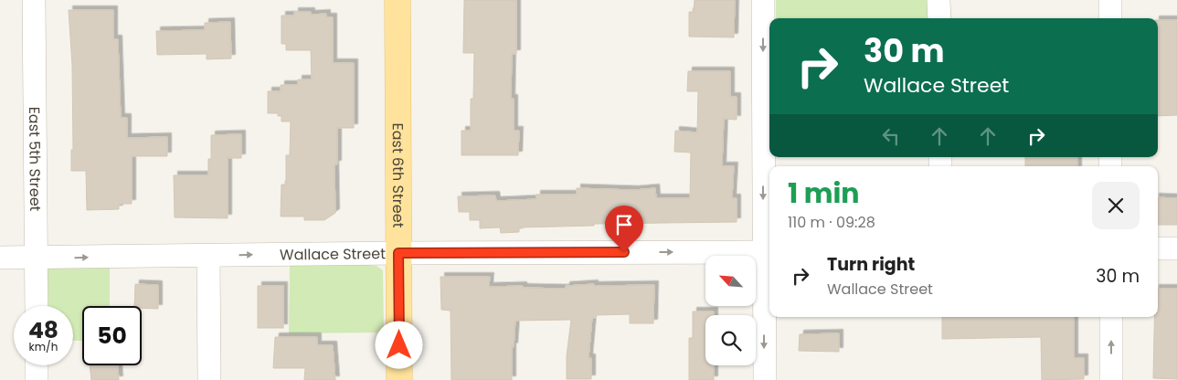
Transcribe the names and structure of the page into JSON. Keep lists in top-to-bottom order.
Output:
{
  "streets": {
    "main road": ["East 6th Street"],
    "street": ["East 5th Street", "Wallace Street"]
  },
  "crossings": [
    ["East 5th Street", "Wallace Street"],
    ["East 6th Street", "Wallace Street"]
  ],
  "one_way": ["Wallace Street"],
  "north": "top left",
  "page": {
    "turn": ["30 m", "Wallace Street"],
    "heading": ["1 min", "110 m · 09:28"],
    "list": [
      {
        "name": "Turn right",
        "note": "Wallace Street",
        "value": "30 m"
      }
    ],
    "speed": "48 km/h",
    "limit": "50"
  }
}
